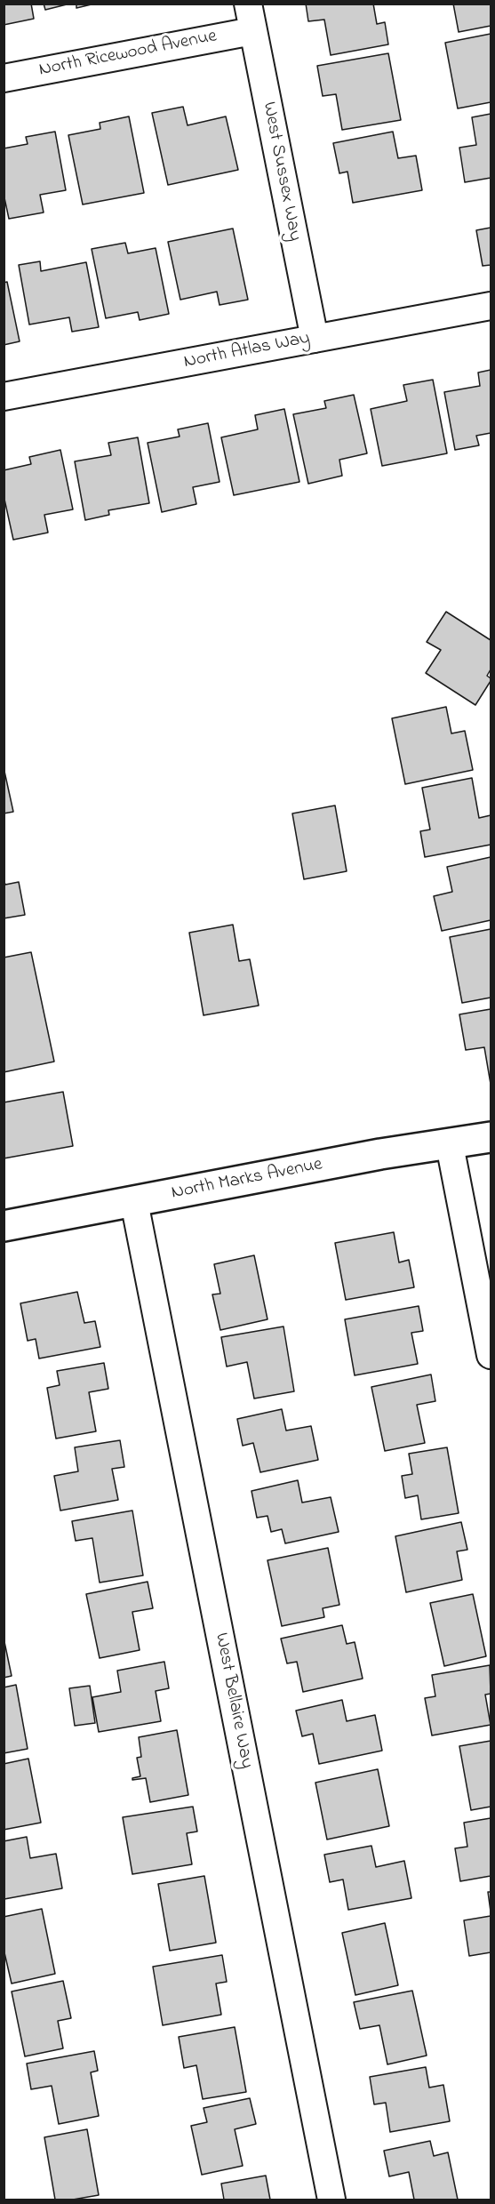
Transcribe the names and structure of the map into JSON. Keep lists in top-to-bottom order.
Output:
{
  "streets": {
    "main road": ["North Marks Avenue"],
    "street": [
      "North Ricewood Avenue",
      "West Sussex Way",
      "North Atlas Way",
      "West Bellaire Way"
    ]
  },
  "crossings": [
    ["North Ricewood Avenue", "West Sussex Way"],
    ["West Sussex Way", "North Atlas Way"],
    ["North Marks Avenue", "West Bellaire Way"]
  ]
}
